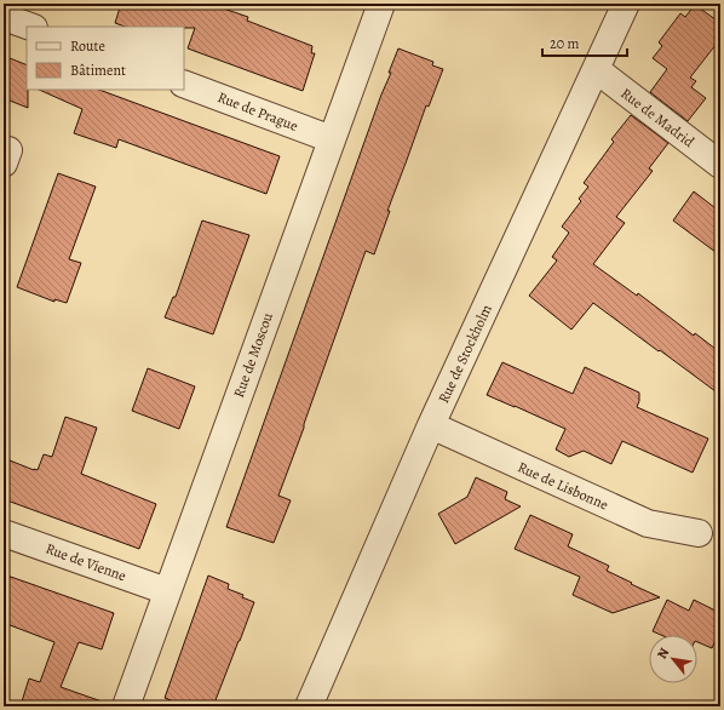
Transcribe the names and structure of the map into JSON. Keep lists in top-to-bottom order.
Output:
{
  "streets": {
    "street": [
      "Rue de Prague",
      "Rue de Madrid",
      "Rue de Stockholm",
      "Rue de Moscou",
      "Rue de Lisbonne",
      "Rue de Vienne"
    ]
  },
  "crossings": [
    ["Rue de Prague", "Rue de Moscou"],
    ["Rue de Madrid", "Rue de Stockholm"],
    ["Rue de Stockholm", "Rue de Lisbonne"],
    ["Rue de Moscou", "Rue de Vienne"]
  ],
  "legend": ["Route", "Bâtiment"],
  "scale_bar": "20 m",
  "north": "top left"
}
